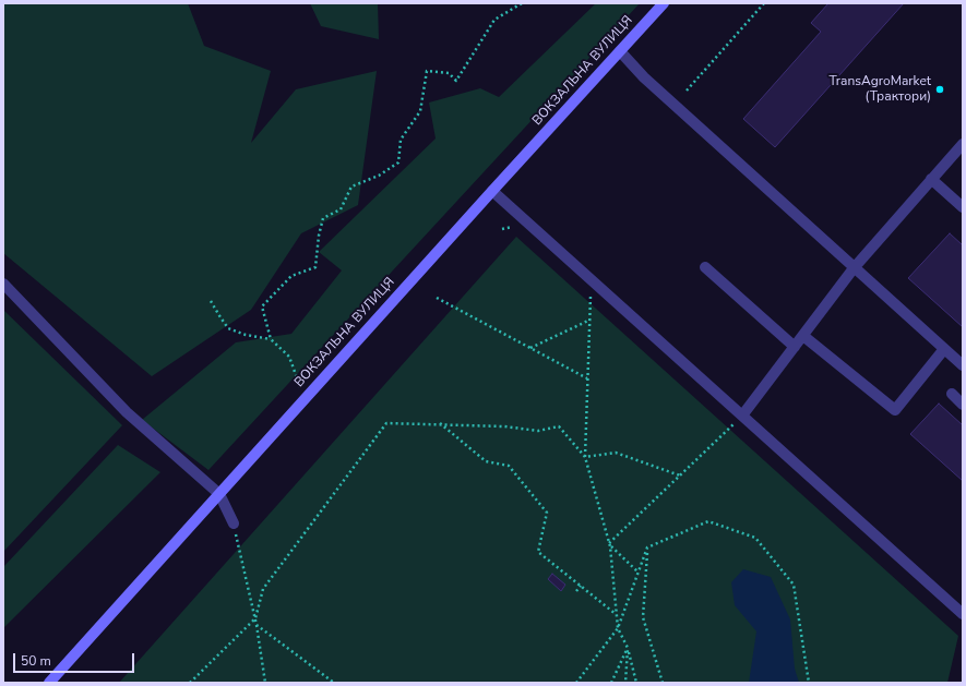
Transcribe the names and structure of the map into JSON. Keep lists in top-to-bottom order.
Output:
{
  "streets": {
    "street": ["ВОКЗАЛЬНА ВУЛИЦЯ"]
  },
  "places": ["TransAgroMarket (Трактори)"],
  "scale_bar": "50 m"
}
